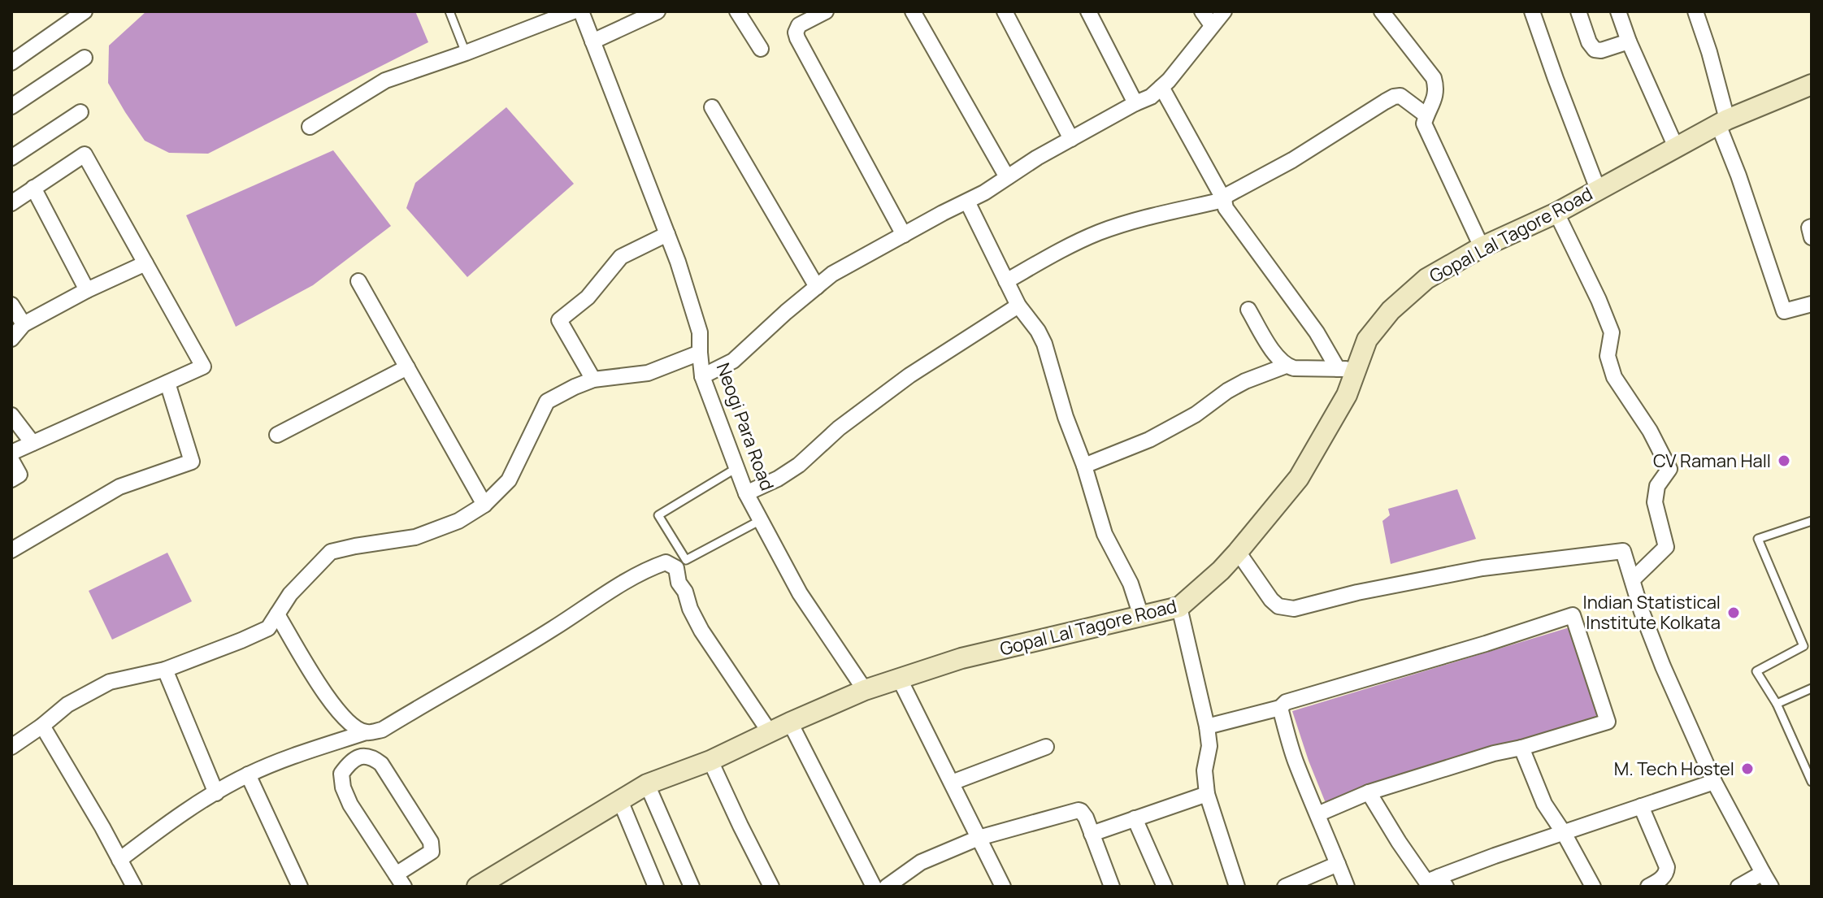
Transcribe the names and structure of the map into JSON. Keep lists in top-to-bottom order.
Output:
{
  "streets": {
    "street": ["Gopal Lal Tagore Road", "Neogi Para Road"]
  },
  "crossings": [
    ["Gopal Lal Tagore Road", "Neogi Para Road"]
  ],
  "places": ["CV Raman Hall", "Indian Statistical Institute Kolkata", "M. Tech Hostel"]
}
